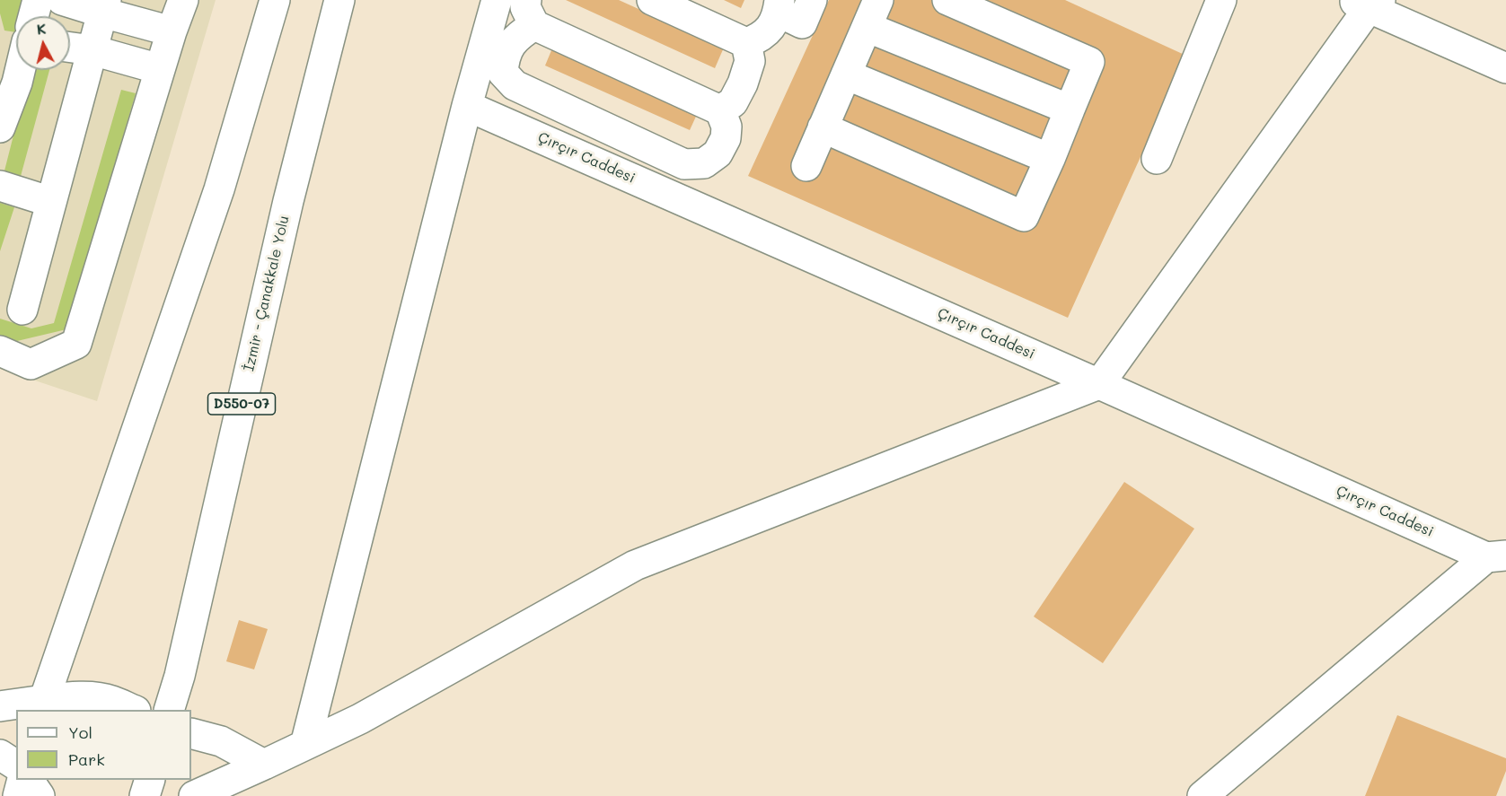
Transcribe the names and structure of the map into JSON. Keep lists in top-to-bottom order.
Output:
{
  "streets": {
    "main road": ["Çırçır Caddesi", "İzmir - Çanakkale Yolu", "D550-07"]
  },
  "legend": ["Yol", "Park"],
  "north": "top"
}
